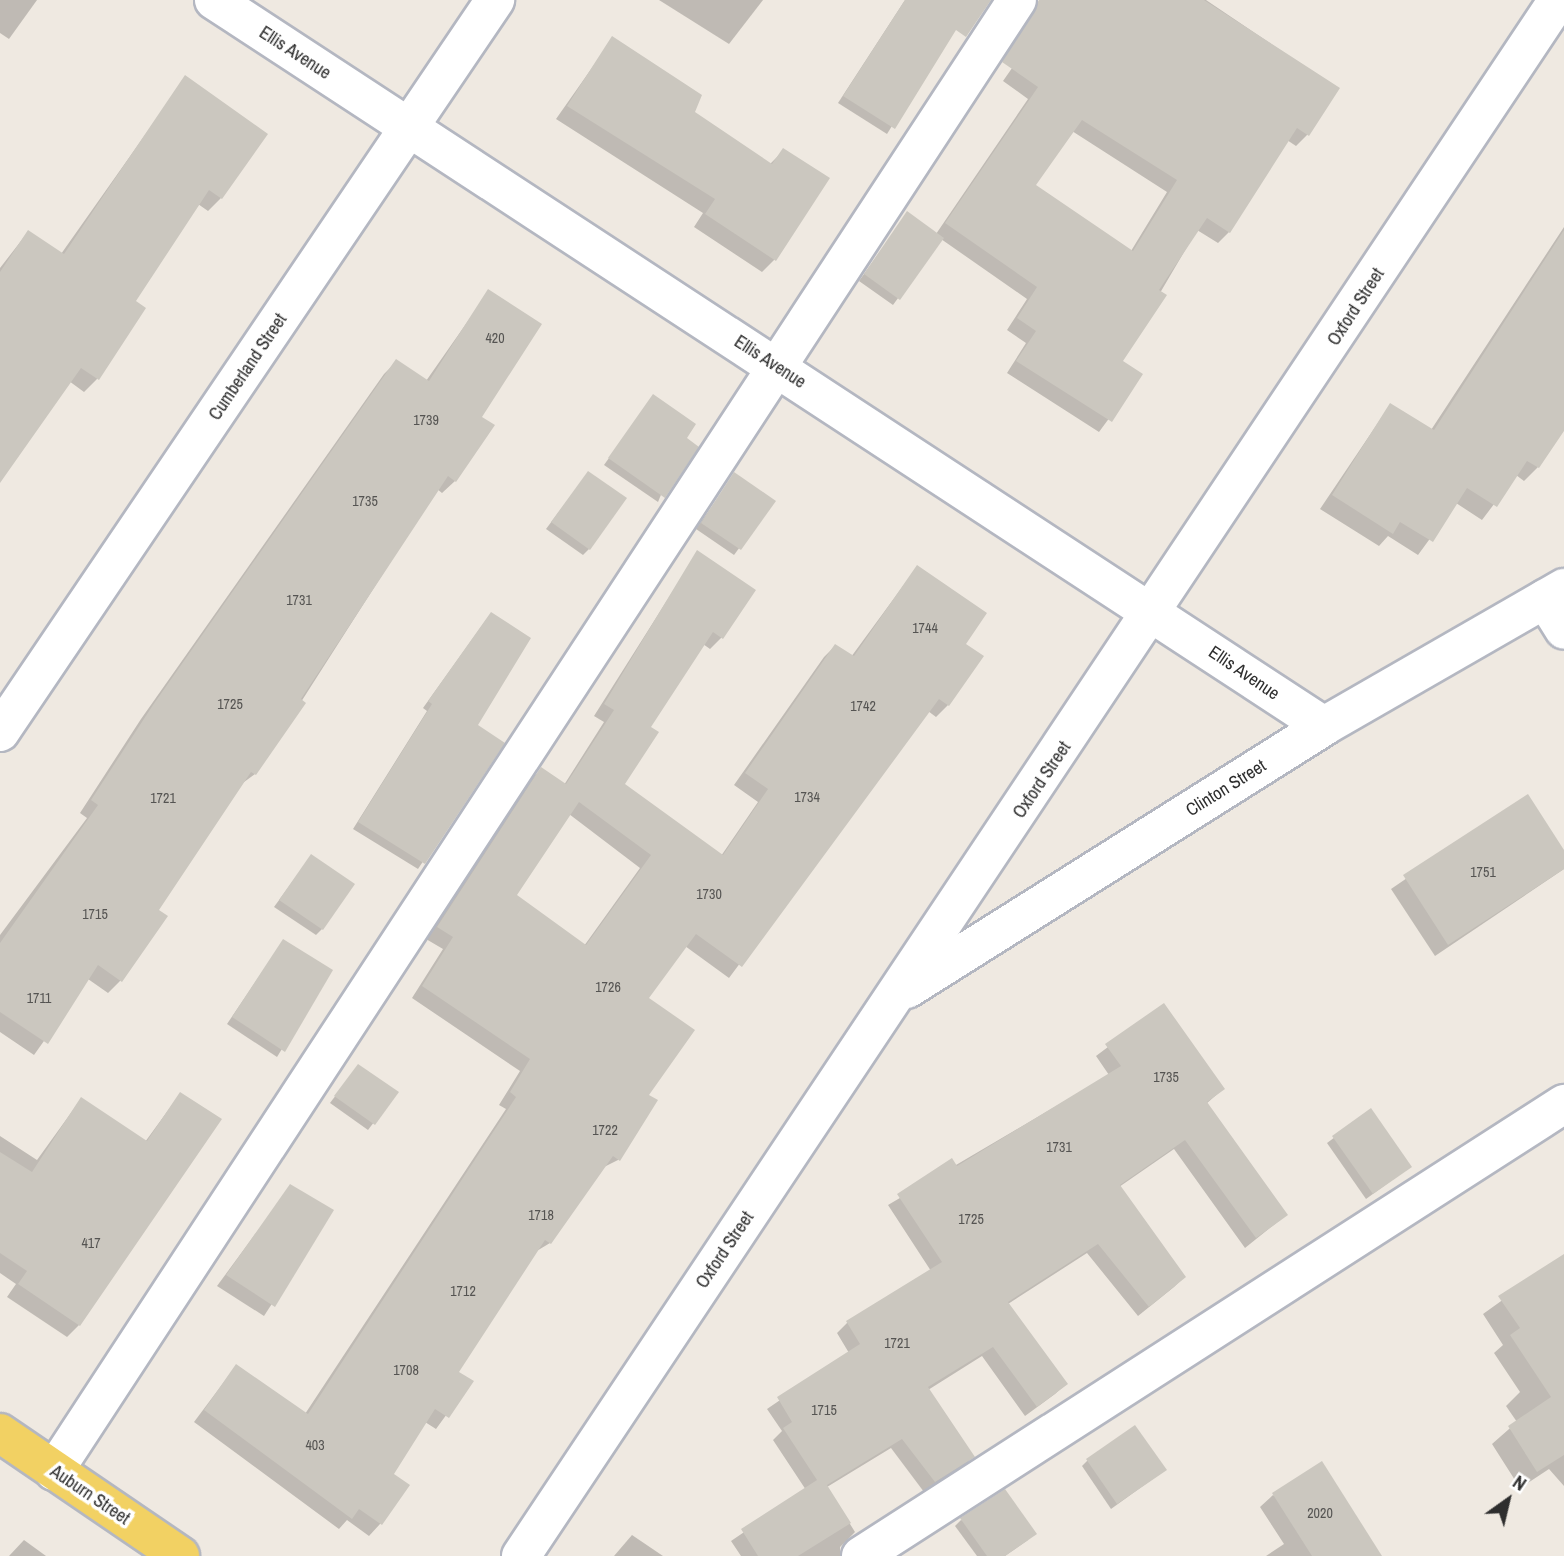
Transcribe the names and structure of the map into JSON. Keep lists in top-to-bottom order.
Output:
{
  "streets": {
    "main road": ["Auburn Street"],
    "street": [
      "Ellis Avenue",
      "Oxford Street",
      "Cumberland Street",
      "Clinton Street"
    ]
  },
  "crossings": [
    ["Ellis Avenue", "Oxford Street"],
    ["Ellis Avenue", "Cumberland Street"],
    ["Ellis Avenue", "Clinton Street"],
    ["Oxford Street", "Clinton Street"]
  ],
  "house_numbers": [
    "420",
    "1739",
    "1735",
    "1731",
    "1744",
    "1725",
    "1742",
    "1734",
    "1721",
    "1751",
    "1730",
    "1715",
    "1726",
    "1711",
    "1735",
    "1722",
    "1731",
    "1718",
    "1725",
    "417",
    "1712",
    "1721",
    "1708",
    "1715",
    "403",
    "2020"
  ],
  "north": "top right"
}
